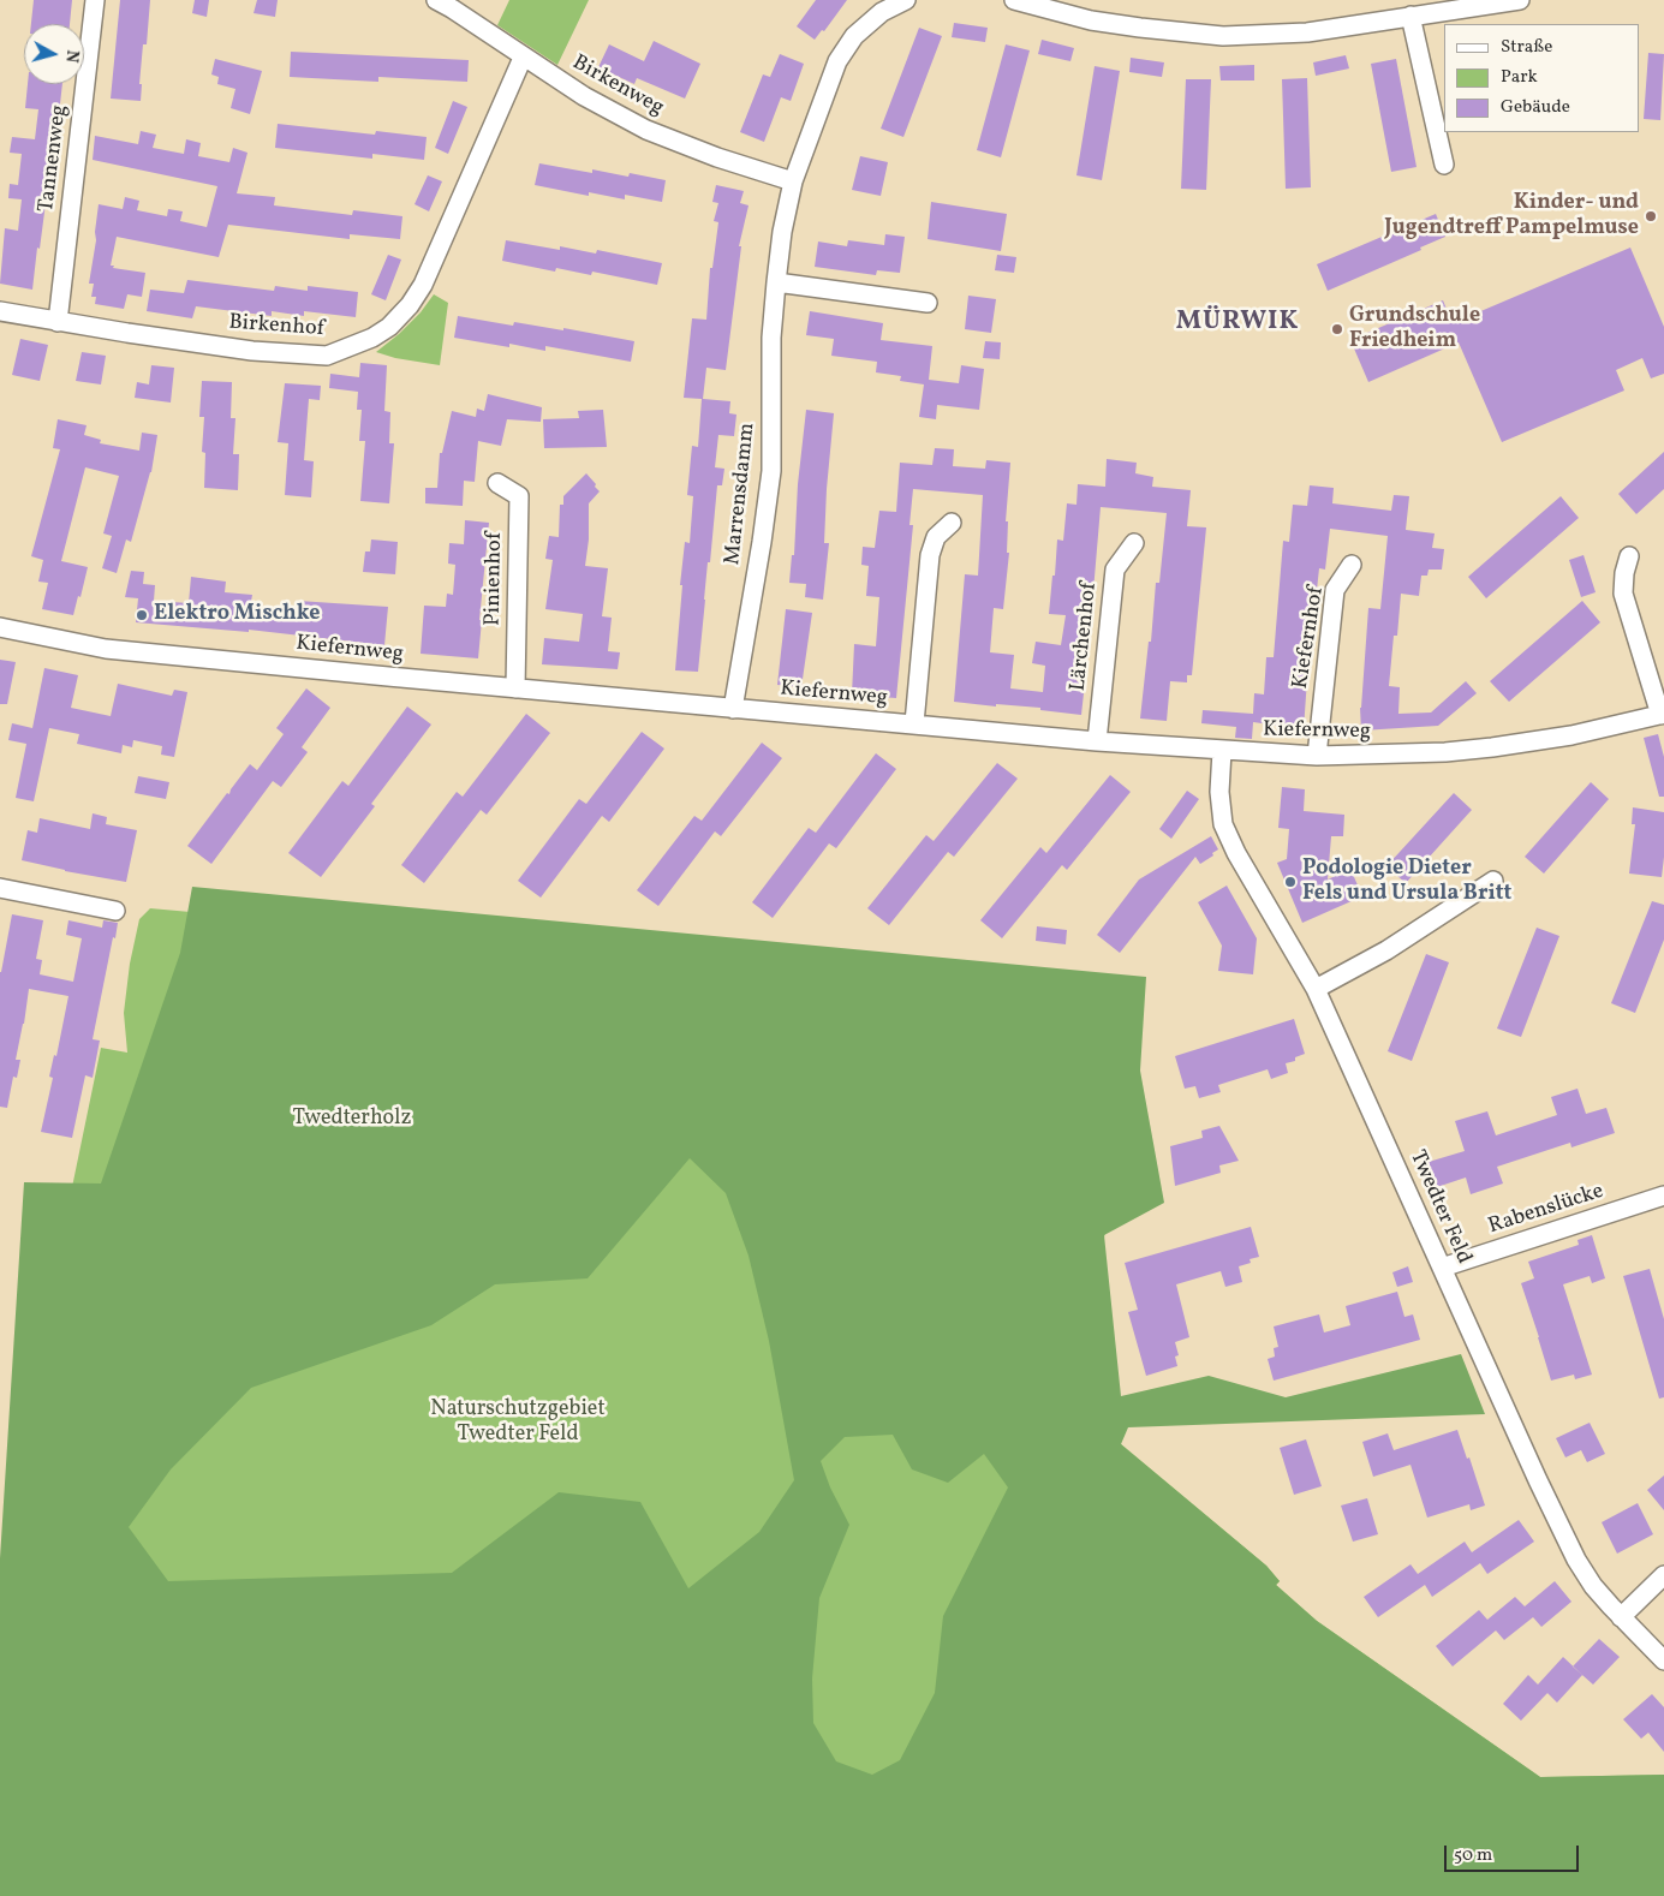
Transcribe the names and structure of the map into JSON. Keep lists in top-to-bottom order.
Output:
{
  "streets": {
    "street": [
      "Birkenweg",
      "Tannenweg",
      "Birkenhof",
      "Marrensdamm",
      "Pinienhof",
      "Lärchenhof",
      "Kiefernhof",
      "Kiefernweg",
      "Twedter Feld",
      "Rabenslücke"
    ]
  },
  "crossings": [
    ["Birkenweg", "Birkenhof"],
    ["Birkenweg", "Marrensdamm"],
    ["Tannenweg", "Birkenhof"],
    ["Marrensdamm", "Kiefernweg"],
    ["Pinienhof", "Kiefernweg"],
    ["Lärchenhof", "Kiefernweg"],
    ["Kiefernhof", "Kiefernweg"],
    ["Kiefernweg", "Twedter Feld"],
    ["Twedter Feld", "Rabenslücke"]
  ],
  "districts": ["MÜRWIK"],
  "parks": ["Twedterholz", "Naturschutzgebiet Twedter Feld"],
  "places": [
    "Kinder- und Jugendtreff Pampelmuse",
    "Grundschule Friedheim",
    "Elektro Mischke",
    "Podologie Dieter Fels und Ursula Britt"
  ],
  "legend": ["Straße", "Park", "Gebäude"],
  "scale_bar": "50 m",
  "north": "right"
}
